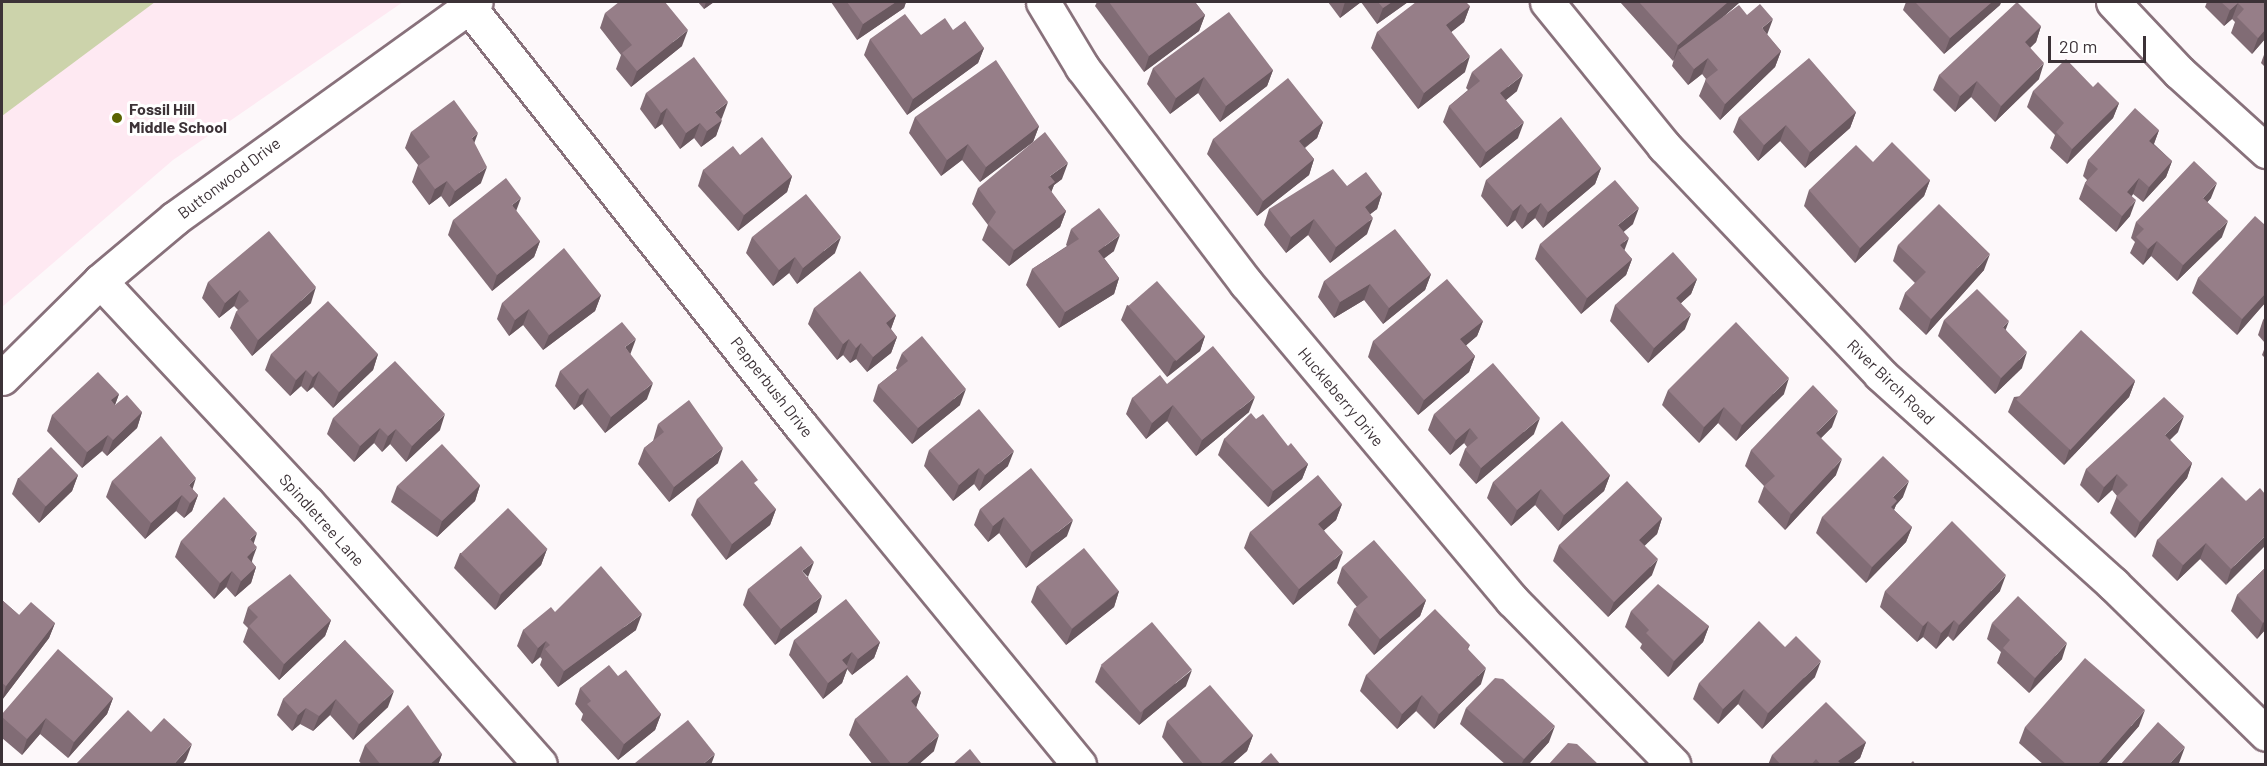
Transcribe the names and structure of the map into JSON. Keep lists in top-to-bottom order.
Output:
{
  "streets": {
    "street": [
      "Buttonwood Drive",
      "River Birch Road",
      "Pepperbush Drive",
      "Huckleberry Drive",
      "Spindletree Lane"
    ]
  },
  "crossings": [
    ["Buttonwood Drive", "Pepperbush Drive"],
    ["Buttonwood Drive", "Spindletree Lane"]
  ],
  "places": ["Fossil Hill Middle School"],
  "scale_bar": "20 m"
}
